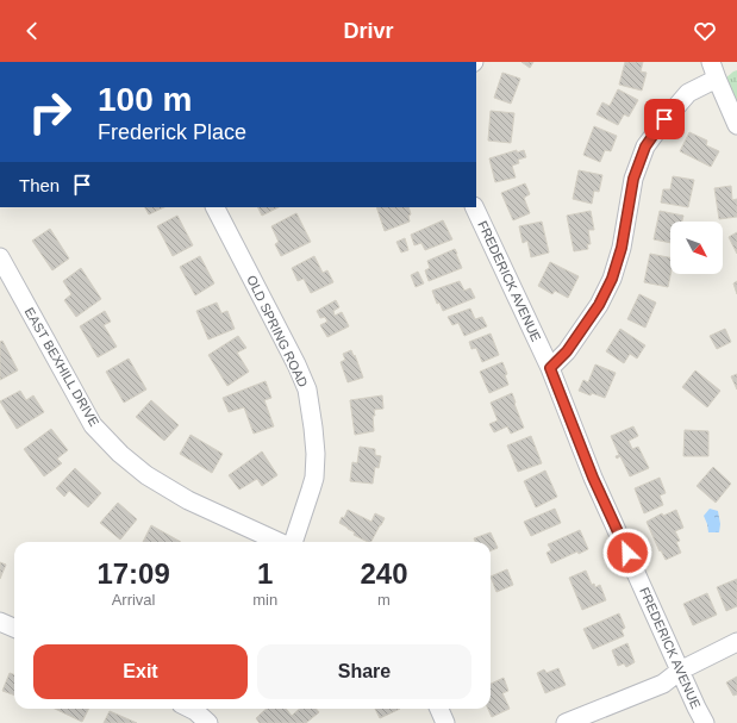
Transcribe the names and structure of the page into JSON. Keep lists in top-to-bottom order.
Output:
{
  "streets": {
    "street": ["FREDERICK AVENUE", "OLD SPRING ROAD", "EAST BEXHILL DRIVE"]
  },
  "north": "bottom right",
  "page": {
    "header": "Drivr",
    "turn": ["100 m", "Frederick Place"],
    "then": "Then",
    "eta": [
      "17:09",
      "Arrival",
      "1",
      "min",
      "240",
      "m"
    ],
    "buttons": ["Exit", "Share"]
  }
}
